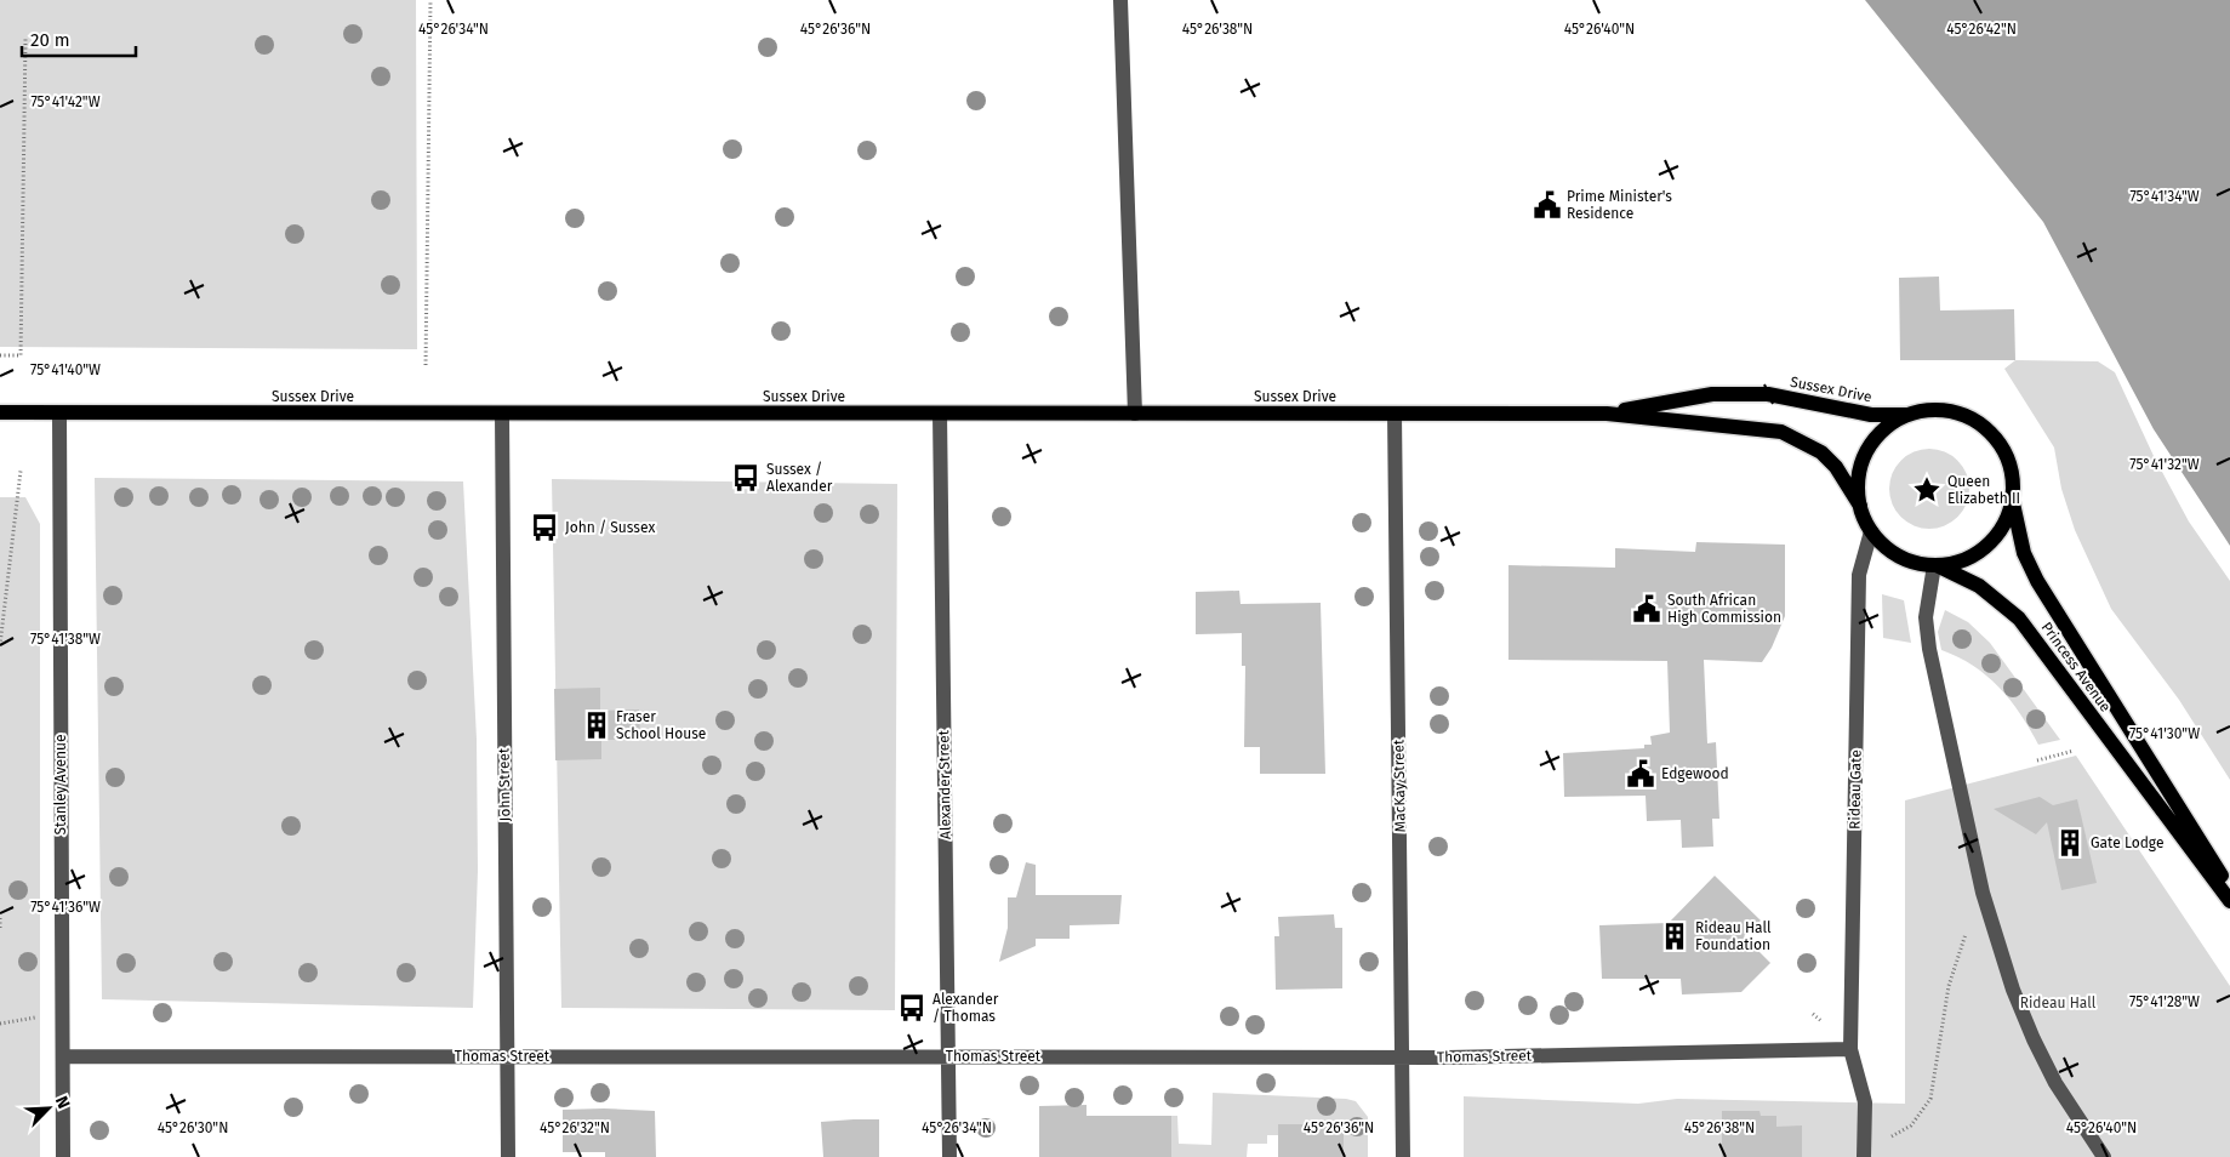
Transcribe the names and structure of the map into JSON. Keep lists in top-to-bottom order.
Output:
{
  "streets": {
    "main road": ["Sussex Drive", "Princess Avenue"],
    "street": [
      "Stanley Avenue",
      "John Street",
      "Alexander Street",
      "MacKay Street",
      "Rideau Gate",
      "Thomas Street"
    ]
  },
  "crossings": [
    ["Sussex Drive", "Princess Avenue"],
    ["Sussex Drive", "Stanley Avenue"],
    ["Sussex Drive", "John Street"],
    ["Sussex Drive", "Alexander Street"],
    ["Sussex Drive", "MacKay Street"],
    ["Sussex Drive", "Rideau Gate"],
    ["Princess Avenue", "Rideau Gate"],
    ["Stanley Avenue", "Thomas Street"],
    ["John Street", "Thomas Street"],
    ["Alexander Street", "Thomas Street"],
    ["MacKay Street", "Thomas Street"],
    ["Rideau Gate", "Thomas Street"]
  ],
  "parks": ["Rideau Hall"],
  "places": {
    "public building": ["Prime Minister's Residence", "South African High Commission", "Edgewood"],
    "bus stop": ["Sussex / Alexander", "John / Sussex", "Alexander / Thomas"],
    "place": ["Queen Elizabeth II"],
    "building": ["Fraser School House", "Gate Lodge", "Rideau Hall Foundation"]
  },
  "scale_bar": "20 m",
  "north": "top right",
  "coordinates": [
    "45°26'34\"N",
    "45°26'36\"N",
    "45°26'38\"N",
    "45°26'40\"N",
    "45°26'42\"N",
    "75°41'42\"W",
    "75°41'34\"W",
    "75°41'40\"W",
    "75°41'32\"W",
    "75°41'38\"W",
    "75°41'30\"W",
    "75°41'36\"W",
    "75°41'28\"W",
    "45°26'30\"N",
    "45°26'32\"N"
  ]
}
